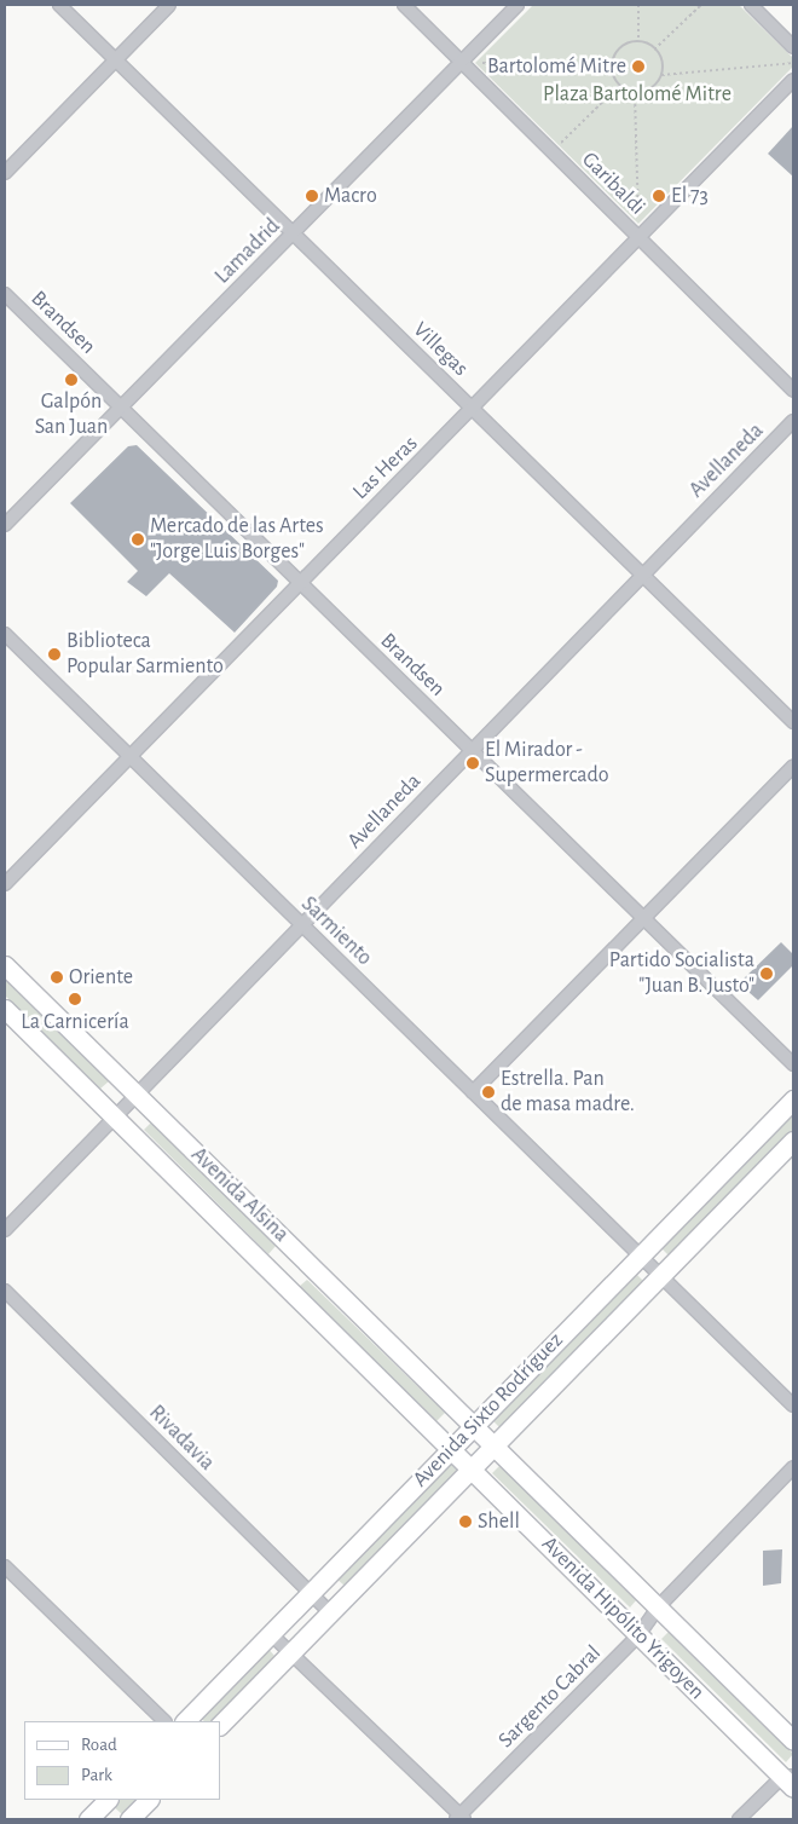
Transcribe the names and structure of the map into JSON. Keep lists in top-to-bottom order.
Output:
{
  "streets": {
    "main road": ["Avenida Alsina", "Avenida Sixto Rodríguez", "Avenida Hipólito Yrigoyen"],
    "street": [
      "Garibaldi",
      "Lamadrid",
      "Brandsen",
      "Villegas",
      "Avellaneda",
      "Las Heras",
      "Sarmiento",
      "Rivadavia",
      "Sargento Cabral"
    ]
  },
  "crossings": [
    ["Garibaldi", "Lamadrid"],
    ["Garibaldi", "Las Heras"],
    ["Lamadrid", "Brandsen"],
    ["Lamadrid", "Villegas"],
    ["Brandsen", "Avellaneda"],
    ["Brandsen", "Las Heras"],
    ["Villegas", "Avellaneda"],
    ["Villegas", "Las Heras"],
    ["Avellaneda", "Sarmiento"],
    ["Avellaneda", "Avenida Alsina"],
    ["Las Heras", "Sarmiento"],
    ["Sarmiento", "Avenida Sixto Rodríguez"],
    ["Avenida Alsina", "Avenida Sixto Rodríguez"],
    ["Avenida Alsina", "Avenida Hipólito Yrigoyen"],
    ["Avenida Sixto Rodríguez", "Rivadavia"],
    ["Avenida Sixto Rodríguez", "Avenida Hipólito Yrigoyen"],
    ["Avenida Hipólito Yrigoyen", "Sargento Cabral"]
  ],
  "parks": ["Plaza Bartolomé Mitre"],
  "places": [
    "Bartolomé Mitre",
    "Macro",
    "El 73",
    "Galpón San Juan",
    "Mercado de las Artes \"Jorge Luis Borges\"",
    "Biblioteca Popular Sarmiento",
    "El Mirador - Supermercado",
    "Partido Socialista \"Juan B. Justo\"",
    "Oriente",
    "La Carnicería",
    "Estrella. Pan de masa madre.",
    "Shell"
  ],
  "legend": ["Road", "Park"]
}
